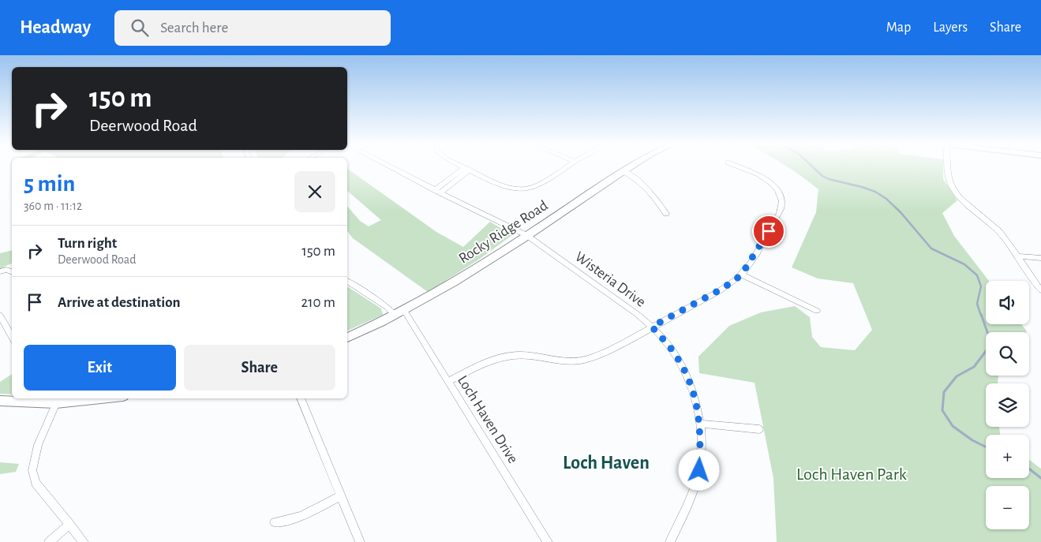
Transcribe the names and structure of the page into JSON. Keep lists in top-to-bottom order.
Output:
{
  "streets": {
    "main road": ["Rocky Ridge Road"],
    "street": ["Wisteria Drive", "Loch Haven Drive"]
  },
  "crossings": [
    ["Rocky Ridge Road", "Wisteria Drive"],
    ["Rocky Ridge Road", "Loch Haven Drive"]
  ],
  "districts": ["Loch Haven"],
  "parks": ["Loch Haven Park"],
  "page": {
    "header": "Headway",
    "search": "Search here",
    "nav": ["Map", "Layers", "Share"],
    "turn": ["150 m", "Deerwood Road"],
    "heading": ["5 min", "360 m · 11:12"],
    "list": [
      {
        "name": "Turn right",
        "note": "Deerwood Road",
        "value": "150 m"
      },
      {
        "name": "Arrive at destination",
        "value": "210 m"
      }
    ],
    "map_buttons": ["+", "−"],
    "buttons": ["Exit", "Share"]
  }
}
